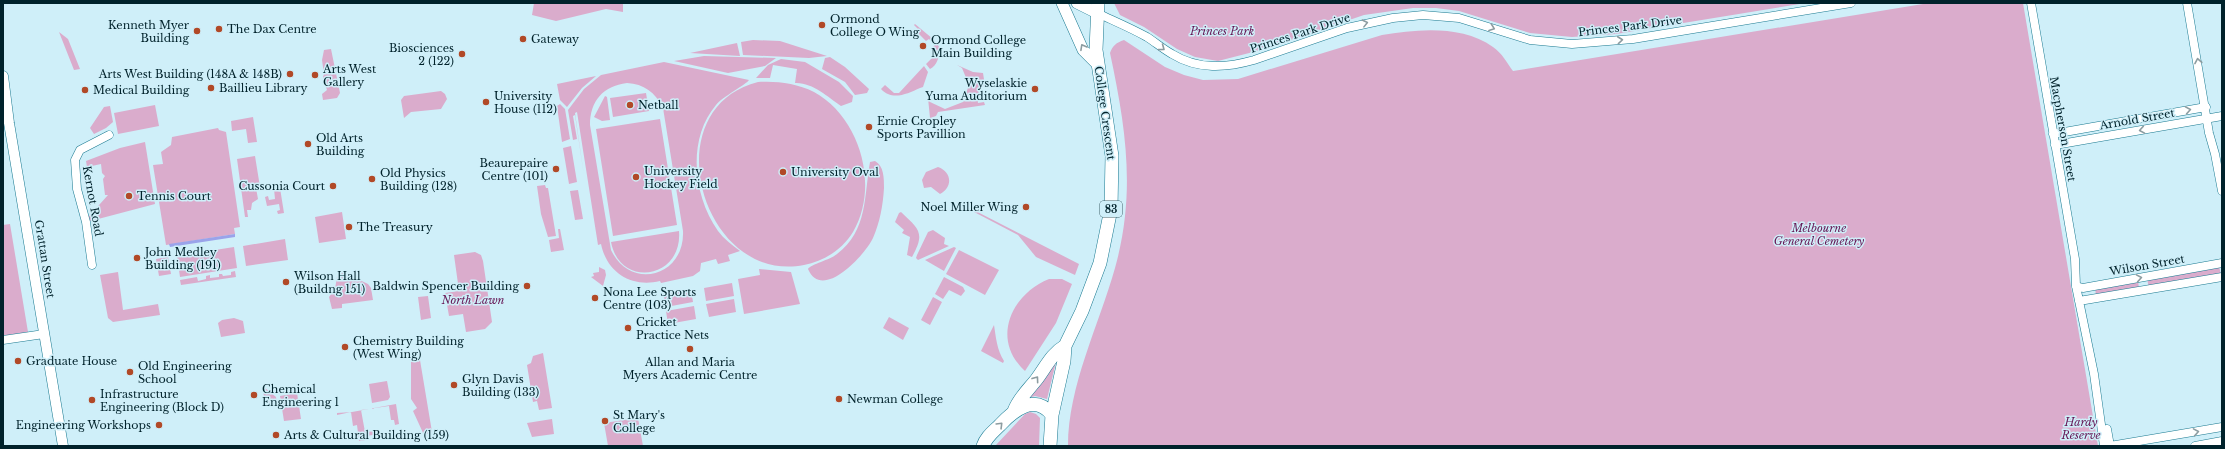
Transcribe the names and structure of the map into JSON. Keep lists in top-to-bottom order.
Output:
{
  "streets": {
    "highway": ["College Crescent", "83"],
    "street": [
      "Princes Park Drive",
      "Arnold Street",
      "Macpherson Street",
      "Kernot Road",
      "Grattan Street",
      "Wilson Street"
    ]
  },
  "crossings": [
    ["Princes Park Drive", "College Crescent"],
    ["College Crescent", "83"],
    ["Arnold Street", "Macpherson Street"],
    ["Macpherson Street", "Wilson Street"]
  ],
  "one_way": ["Princes Park Drive"],
  "parks": [
    "Princes Park",
    "Melbourne General Cemetery",
    "North Lawn",
    "Hardy Reserve"
  ],
  "places": [
    "Ormond College O Wing",
    "The Dax Centre",
    "Kenneth Myer Building",
    "Gateway",
    "Ormond College Main Building",
    "Biosciences 2 (122)",
    "Arts West Building (148A & 148B)",
    "Arts West Gallery",
    "Baillieu Library",
    "Wyselaskie Yuma Auditorium",
    "Medical Building",
    "University House (112)",
    "Netball",
    "Ernie Cropley Sports Pavillion",
    "Old Arts Building",
    "Beaurepaire Centre (101)",
    "University Oval",
    "University Hockey Field",
    "Old Physics Building (128)",
    "Cussonia Court",
    "Tennis Court",
    "Noel Miller Wing",
    "The Treasury",
    "John Medley Building (191)",
    "Wilson Hall (Buildng 151)",
    "Baldwin Spencer Building",
    "Nona Lee Sports Centre (103)",
    "Cricket Practice Nets",
    "Chemistry Building (West Wing)",
    "Allan and Maria Myers Academic Centre",
    "Graduate House",
    "Old Engineering School",
    "Glyn Davis Building (133)",
    "Chemical Engineering 1",
    "Newman College",
    "Infrastructure Engineering (Block D)",
    "St Mary's College",
    "Engineering Workshops",
    "Arts & Cultural Building (159)"
  ]
}
